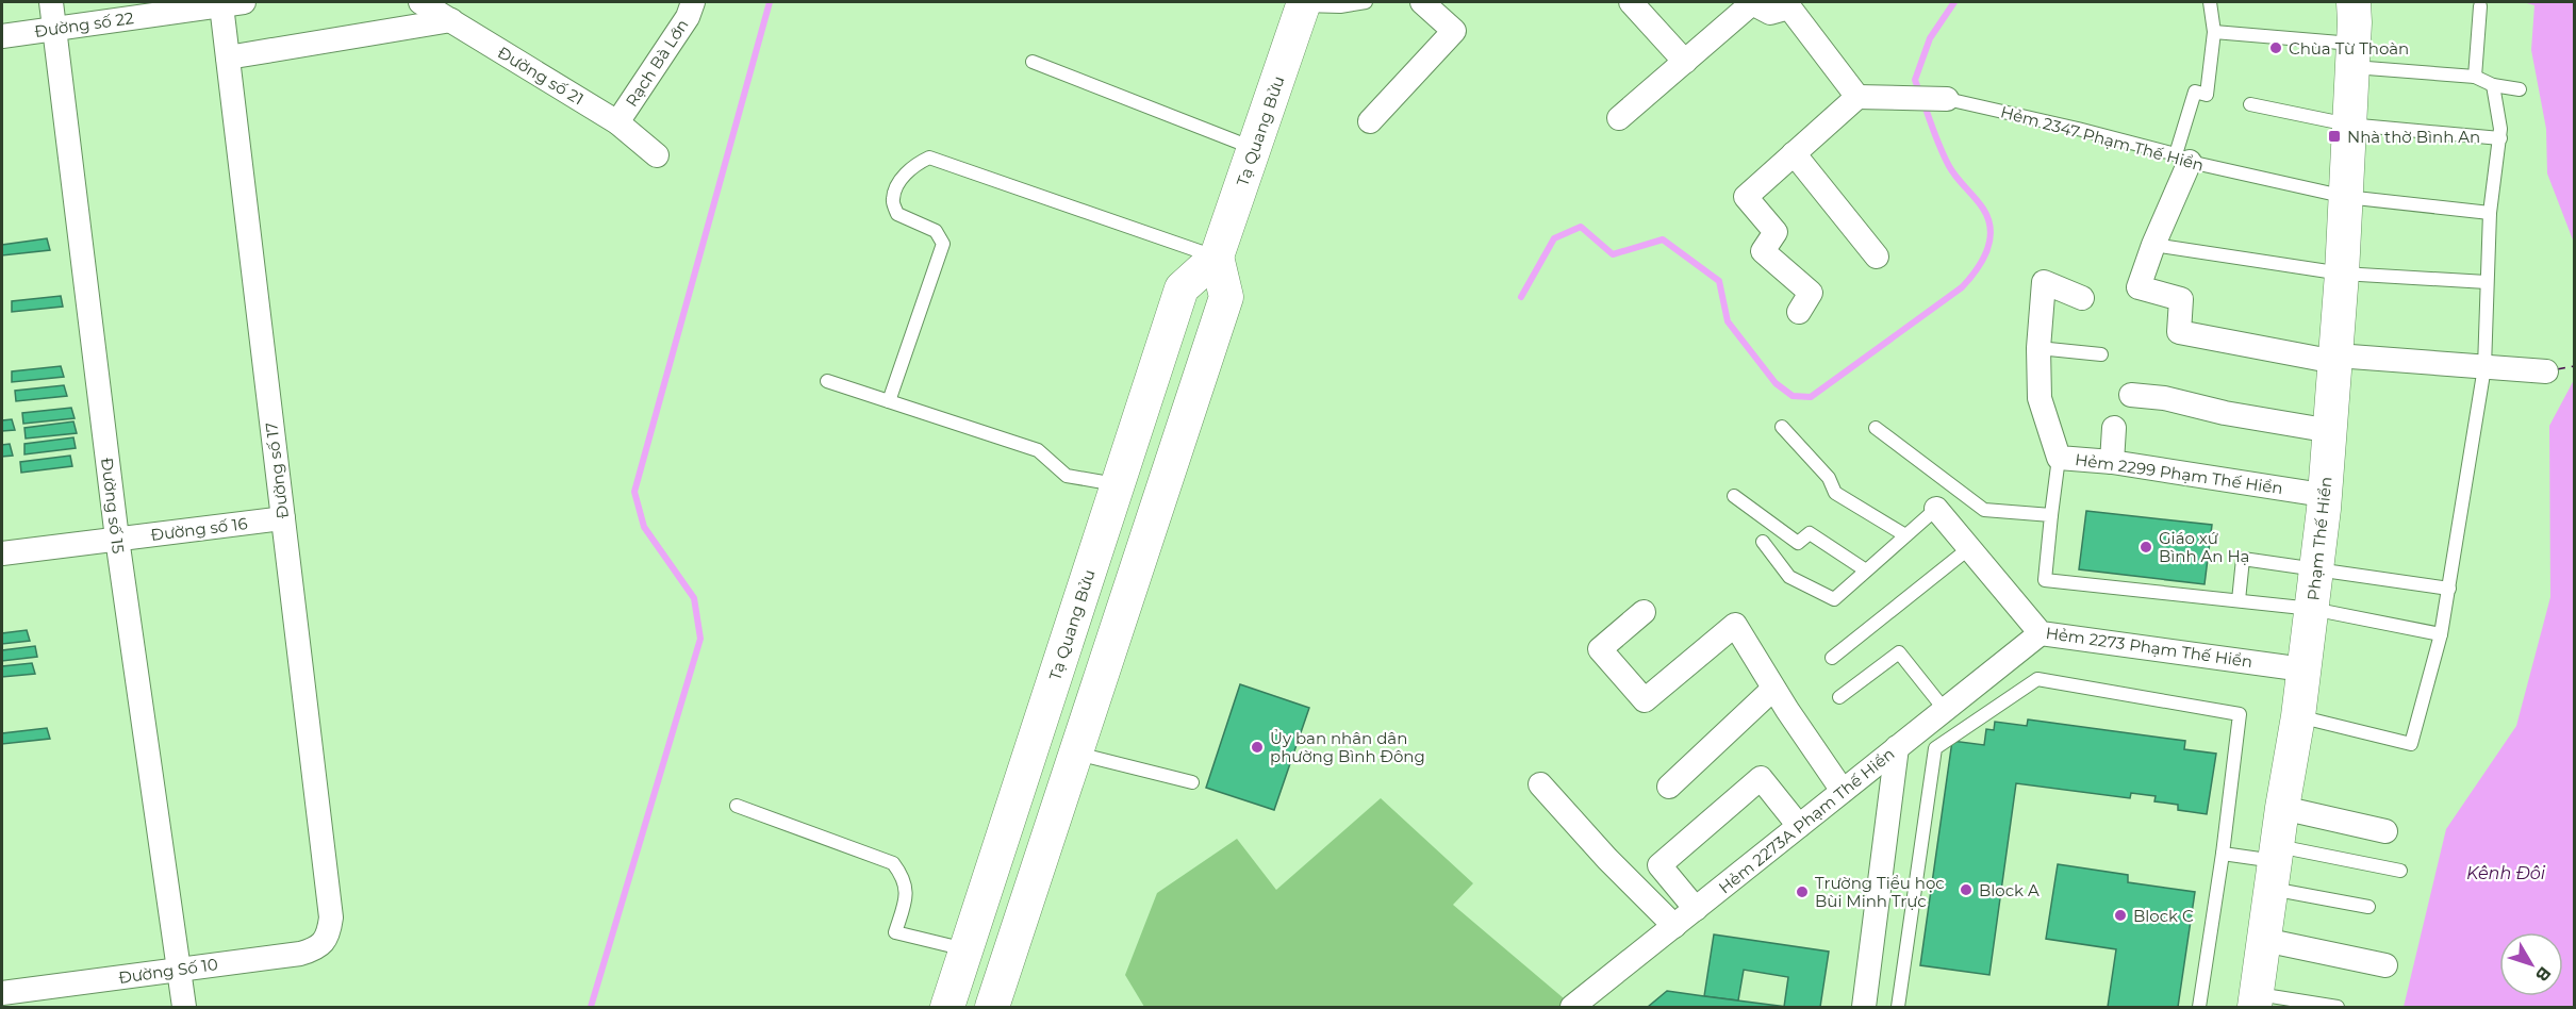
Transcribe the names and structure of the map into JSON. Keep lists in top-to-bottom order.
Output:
{
  "streets": {
    "street": [
      "Đường số 22",
      "Rạch Bà Lớn",
      "Đường số 21",
      "Tạ Quang Bửu",
      "Hẻm 2347 Phạm Thế Hiển",
      "Đường số 17",
      "Hẻm 2299 Phạm Thế Hiển",
      "Đường số 15",
      "Đường số 16",
      "Phạm Thế Hiển",
      "Hẻm 2273 Phạm Thế Hiển",
      "Hẻm 2273A Phạm Thế Hiển",
      "Đường Số 10"
    ]
  },
  "crossings": [
    ["Đường số 22", "Đường số 17"],
    ["Đường số 22", "Đường số 15"],
    ["Rạch Bà Lớn", "Đường số 21"],
    ["Hẻm 2347 Phạm Thế Hiển", "Phạm Thế Hiển"],
    ["Đường số 17", "Đường số 16"],
    ["Đường số 17", "Đường Số 10"],
    ["Hẻm 2299 Phạm Thế Hiển", "Phạm Thế Hiển"],
    ["Đường số 15", "Đường số 16"],
    ["Đường số 15", "Đường Số 10"],
    ["Phạm Thế Hiển", "Hẻm 2273 Phạm Thế Hiển"],
    ["Hẻm 2273 Phạm Thế Hiển", "Hẻm 2273A Phạm Thế Hiển"]
  ],
  "water": ["Kênh Đôi"],
  "places": {
    "other": [
      "Chùa Từ Thoàn",
      "Giáo xứ Bình An Hạ",
      "Ủy ban nhân dân phường Bình Đông",
      "Block A",
      "Trường Tiểu học Bùi Minh Trực",
      "Block C"
    ],
    "transit": ["Nhà thờ Bình An"]
  },
  "north": "bottom right"
}
